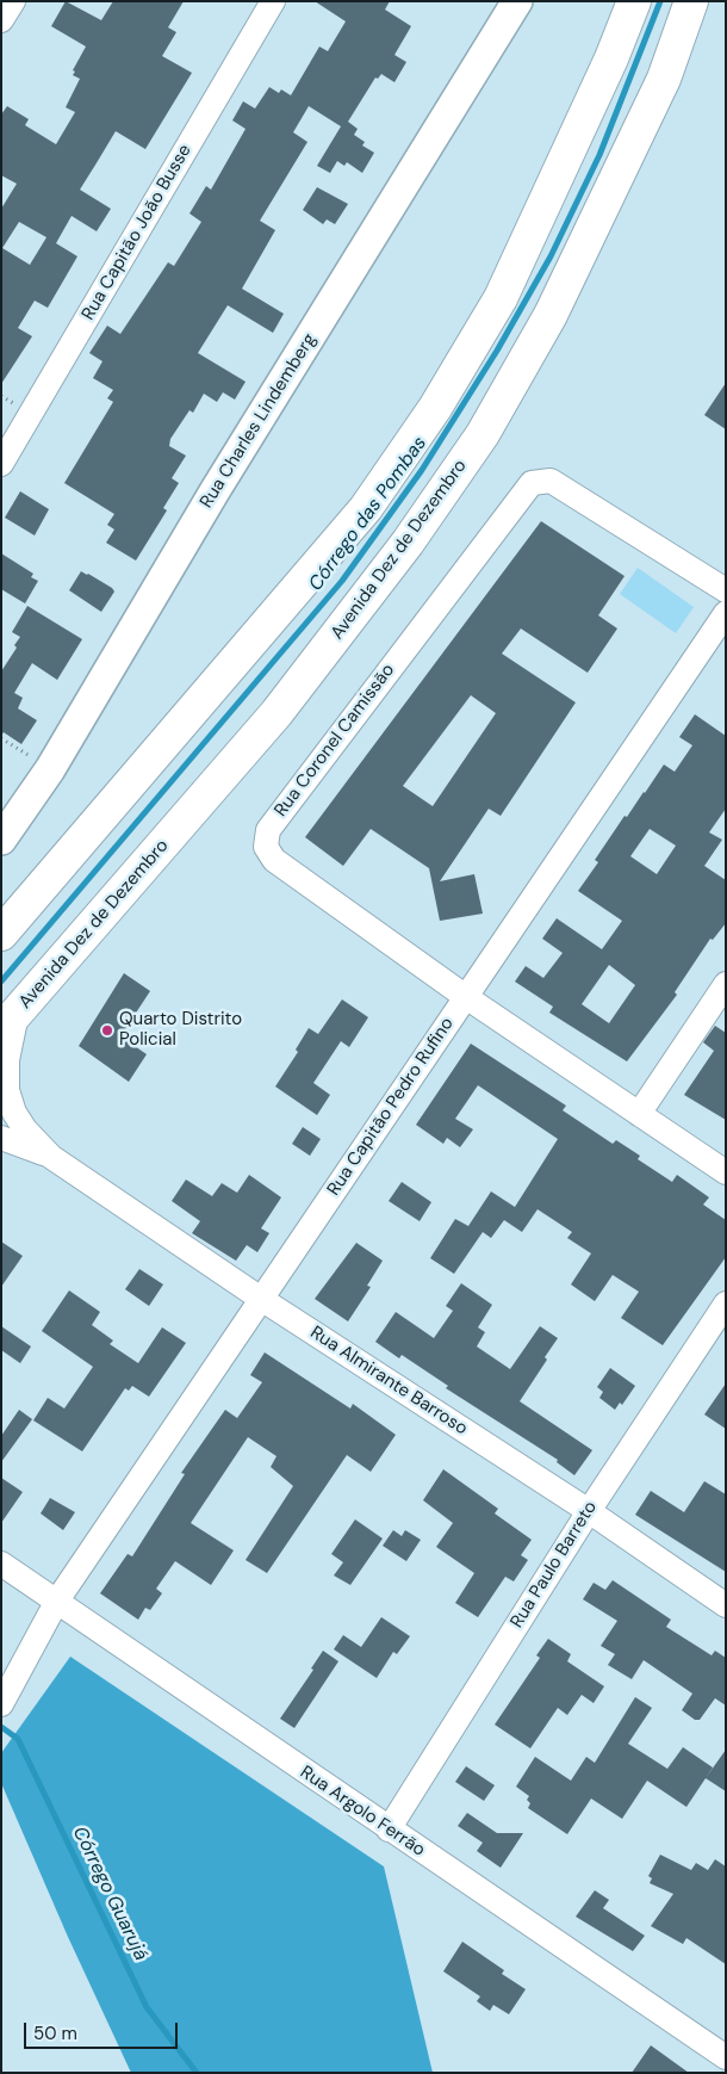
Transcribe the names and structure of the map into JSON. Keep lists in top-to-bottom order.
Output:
{
  "streets": {
    "highway": ["Avenida Dez de Dezembro"],
    "street": [
      "Rua Capitão João Busse",
      "Rua Charles Lindemberg",
      "Rua Coronel Camissão",
      "Rua Capitão Pedro Rufino",
      "Rua Almirante Barroso",
      "Rua Paulo Barreto",
      "Rua Argolo Ferrão"
    ]
  },
  "crossings": [
    ["Avenida Dez de Dezembro", "Rua Almirante Barroso"],
    ["Rua Coronel Camissão", "Rua Capitão Pedro Rufino"],
    ["Rua Capitão Pedro Rufino", "Rua Almirante Barroso"],
    ["Rua Capitão Pedro Rufino", "Rua Argolo Ferrão"],
    ["Rua Almirante Barroso", "Rua Paulo Barreto"],
    ["Rua Paulo Barreto", "Rua Argolo Ferrão"]
  ],
  "water": ["Córrego das Pombas", "Córrego Guarujá"],
  "places": ["Quarto Distrito Policial"],
  "scale_bar": "50 m"
}
